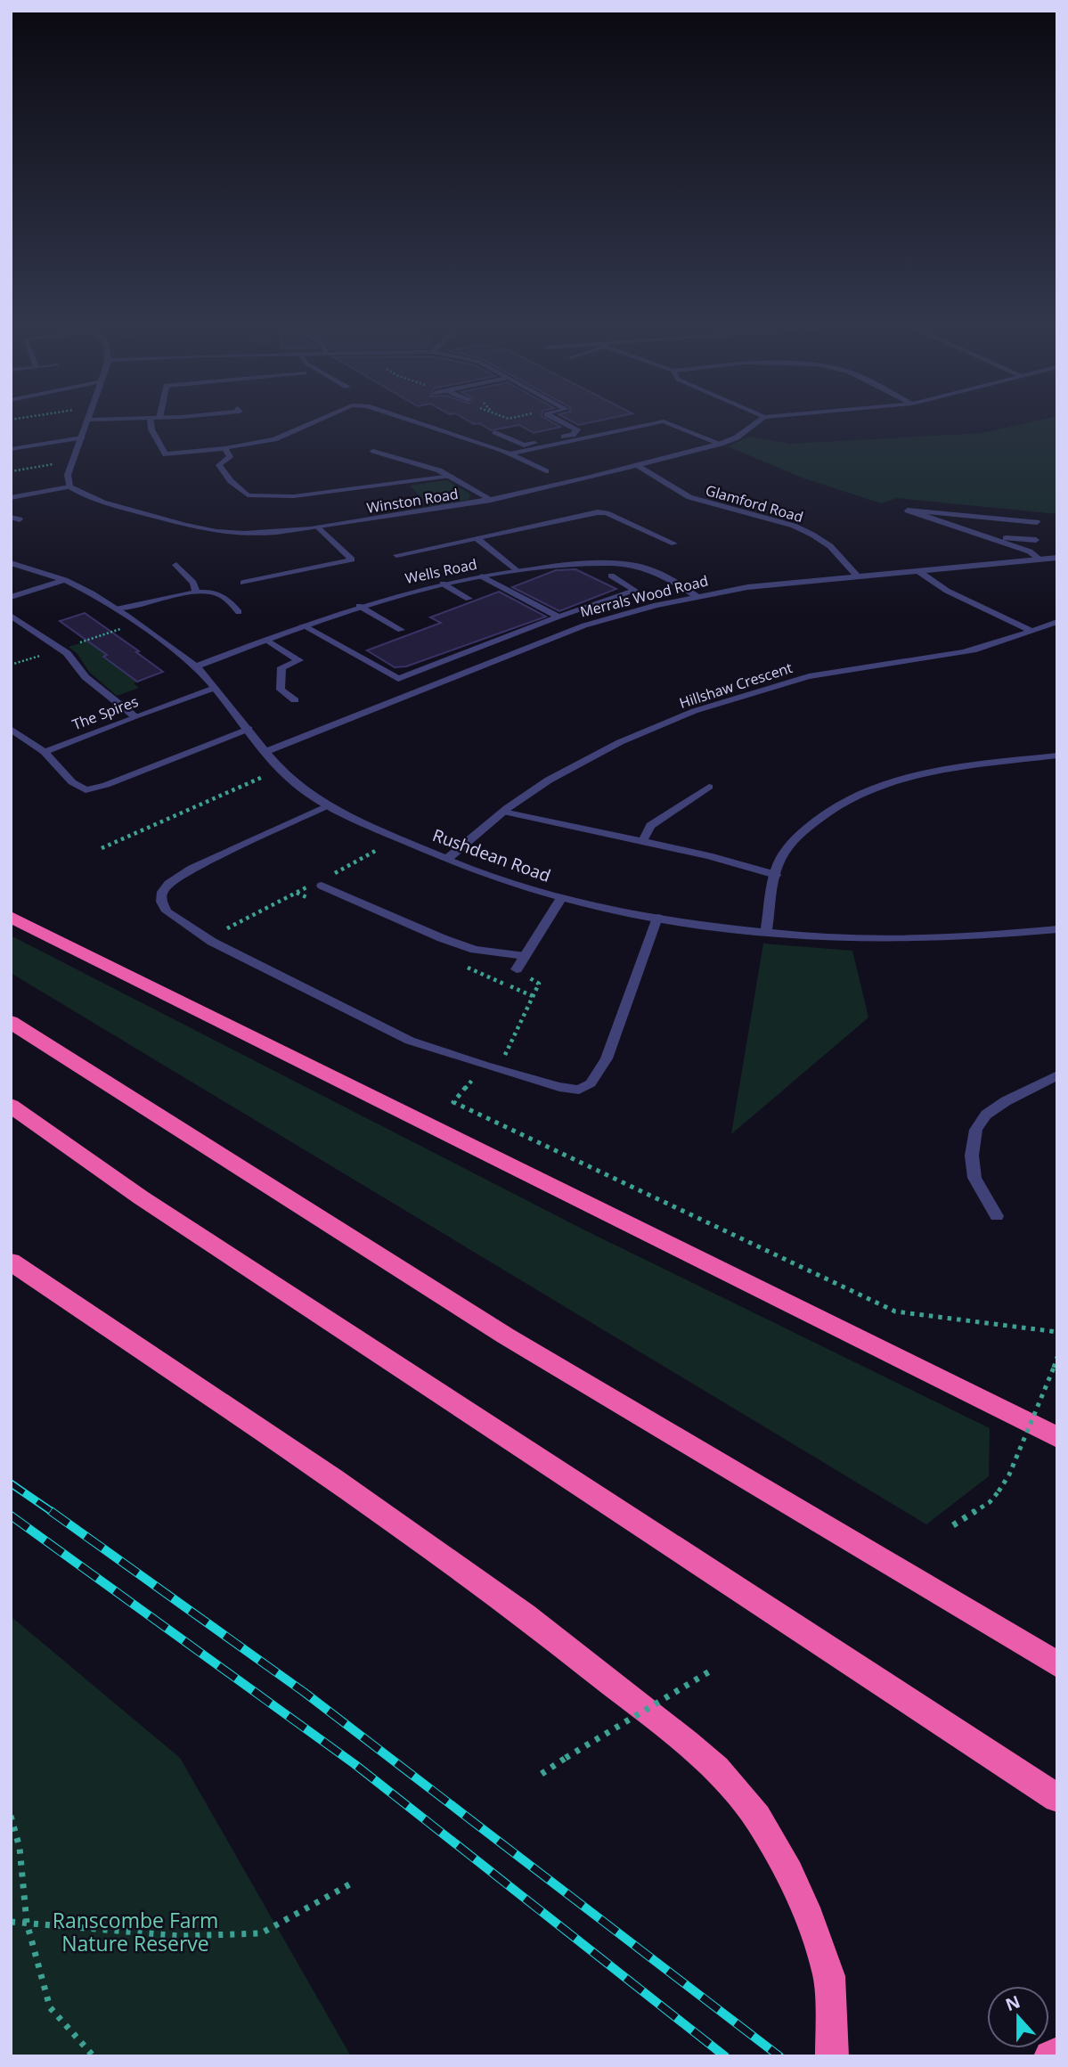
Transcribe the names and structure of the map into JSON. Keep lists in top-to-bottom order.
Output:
{
  "streets": {
    "street": [
      "Winston Road",
      "Glamford Road",
      "Wells Road",
      "Merrals Wood Road",
      "Hillshaw Crescent",
      "The Spires",
      "Rushdean Road"
    ]
  },
  "crossings": [
    ["Winston Road", "Glamford Road"],
    ["Glamford Road", "Merrals Wood Road"],
    ["Wells Road", "Merrals Wood Road"],
    ["Wells Road", "Rushdean Road"],
    ["Merrals Wood Road", "Rushdean Road"],
    ["Hillshaw Crescent", "Rushdean Road"],
    ["The Spires", "Rushdean Road"]
  ],
  "parks": ["Ranscombe Farm Nature Reserve"],
  "north": "top"
}
